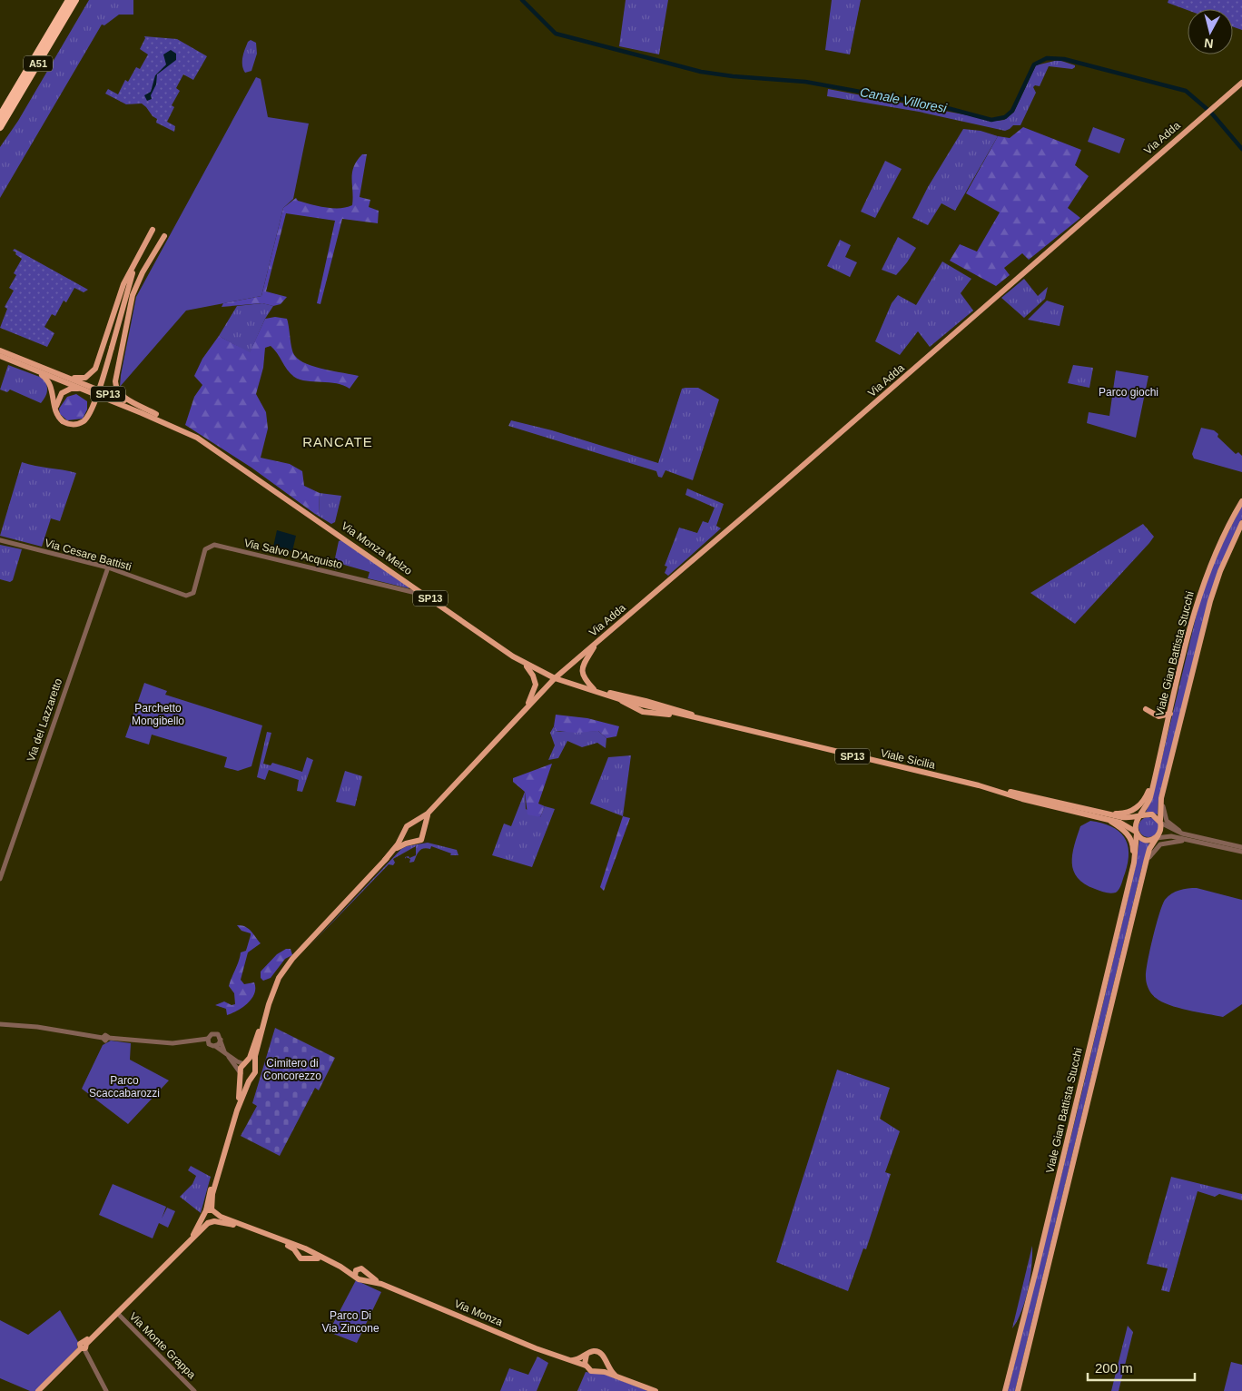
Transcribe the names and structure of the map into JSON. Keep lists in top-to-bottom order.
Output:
{
  "streets": {
    "highway": ["A51"],
    "main road": [
      "Via Adda",
      "SP13",
      "Via Monza Melzo",
      "Viale Gian Battista Stucchi",
      "Viale Sicilia",
      "Via Monza"
    ],
    "street": [
      "Via Salvo D'Acquisto",
      "Via Cesare Battisti",
      "Via del Lazzaretto",
      "Via Monte Grappa"
    ]
  },
  "crossings": [
    ["Via Adda", "Via Monza Melzo"],
    ["Via Adda", "Viale Sicilia"],
    ["SP13", "Via Monza Melzo"],
    ["Via Monza Melzo", "Via Salvo D'Acquisto"],
    ["Via Monza Melzo", "Viale Sicilia"],
    ["Via Salvo D'Acquisto", "Via Cesare Battisti"],
    ["Via Cesare Battisti", "Via del Lazzaretto"],
    ["Viale Gian Battista Stucchi", "Viale Sicilia"]
  ],
  "districts": ["RANCATE"],
  "water": ["Canale Villoresi"],
  "parks": [
    "Parco giochi",
    "Parchetto Mongibello",
    "Cimitero di Concorezzo",
    "Parco Scaccabarozzi",
    "Parco Di Via Zincone"
  ],
  "scale_bar": "200 m",
  "north": "bottom"
}
